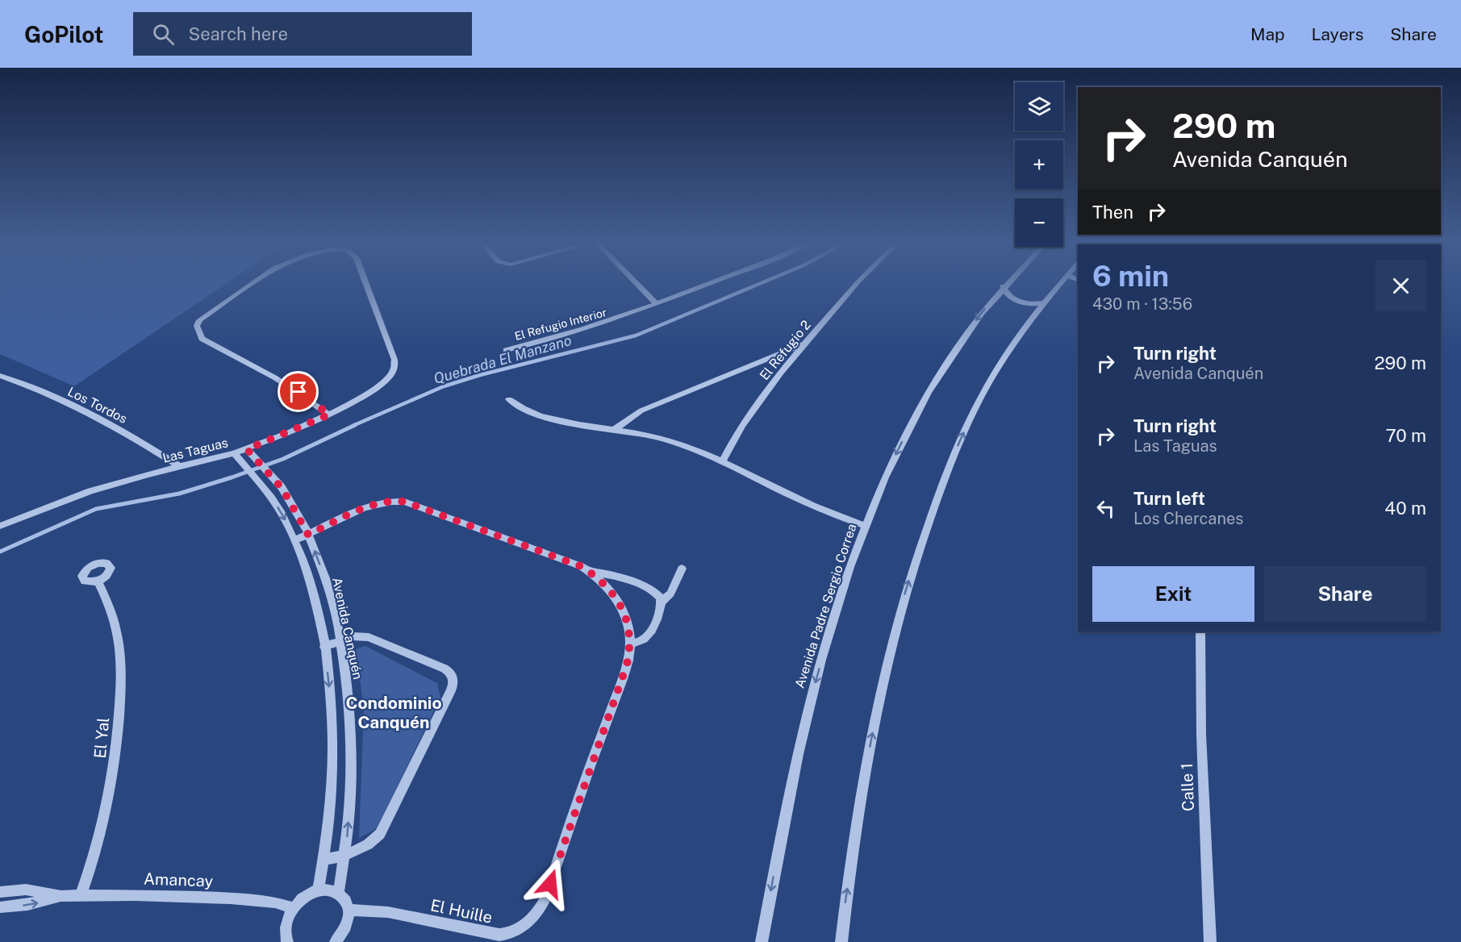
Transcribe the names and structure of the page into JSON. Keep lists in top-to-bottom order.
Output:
{
  "streets": {
    "street": [
      "El Refugio Interior",
      "El Refugio 2",
      "Los Tordos",
      "Las Taguas",
      "Avenida Padre Sergio Correa",
      "Avenida Canquén",
      "El Yal",
      "Calle 1",
      "Amancay",
      "El Huille"
    ]
  },
  "crossings": [
    ["Los Tordos", "Las Taguas"],
    ["Las Taguas", "Avenida Canquén"],
    ["Avenida Canquén", "El Huille"],
    ["El Yal", "Amancay"]
  ],
  "districts": ["Condominio Canquén"],
  "water": ["Quebrada El Manzano"],
  "page": {
    "header": "GoPilot",
    "search": "Search here",
    "nav": ["Map", "Layers", "Share"],
    "map_buttons": ["+", "−"],
    "turn": ["290 m", "Avenida Canquén"],
    "then": "Then",
    "heading": ["6 min", "430 m · 13:56"],
    "list": [
      {
        "name": "Turn right",
        "note": "Avenida Canquén",
        "value": "290 m"
      },
      {
        "name": "Turn right",
        "note": "Las Taguas",
        "value": "70 m"
      },
      {
        "name": "Turn left",
        "note": "Los Chercanes",
        "value": "40 m"
      }
    ],
    "buttons": ["Exit", "Share"]
  }
}
